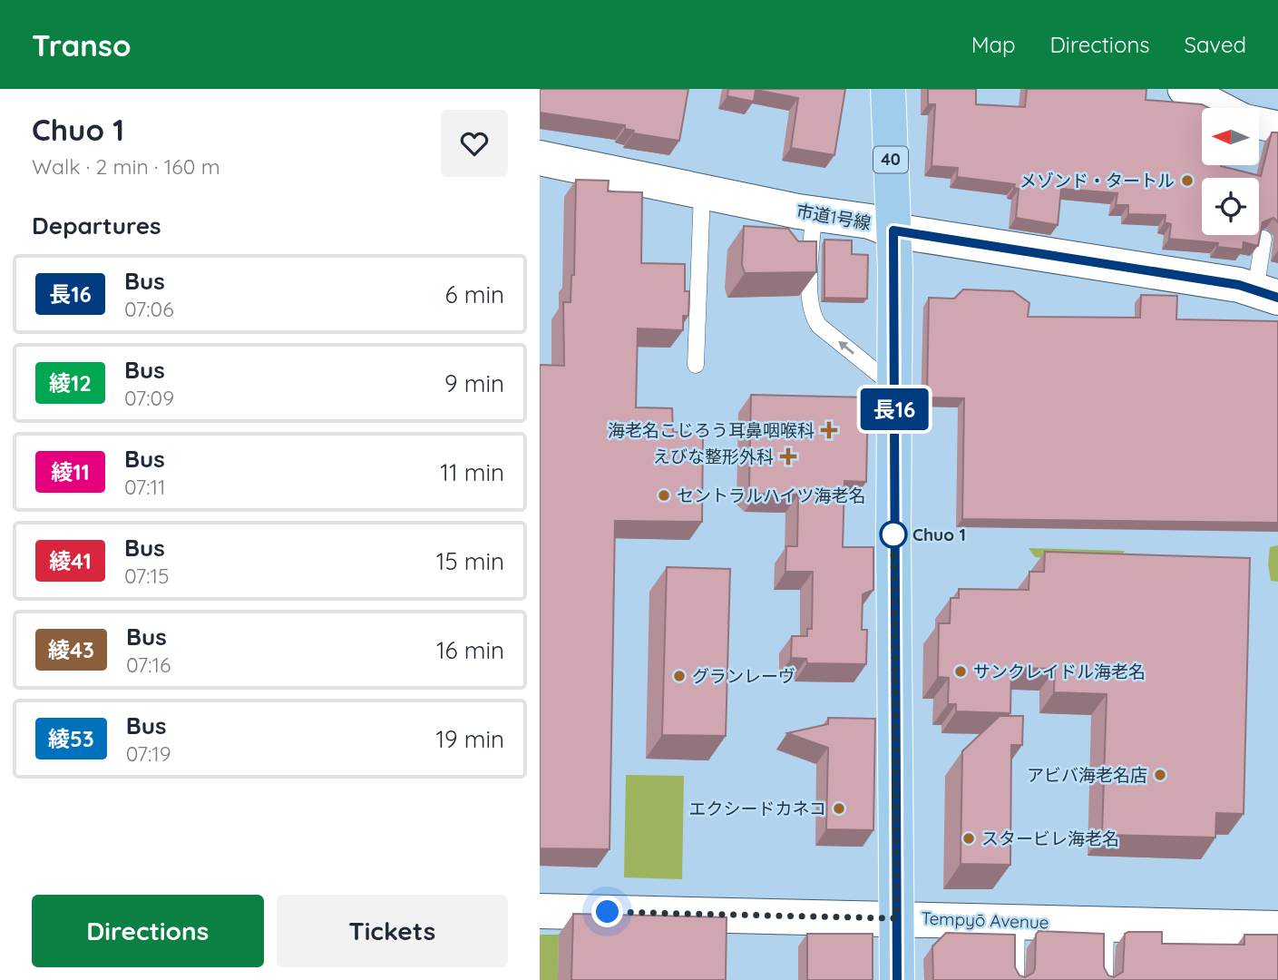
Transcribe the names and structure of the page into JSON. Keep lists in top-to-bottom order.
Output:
{
  "streets": {
    "main road": ["40"],
    "street": ["市道1号線", "Tempyō Avenue"]
  },
  "crossings": [
    ["40", "市道1号線"],
    ["40", "Tempyō Avenue"]
  ],
  "places": {
    "other": [
      "メゾンド・タートル",
      "セントラルハイツ海老名",
      "Chuo 1",
      "サンクレイドル海老名",
      "グランレーヴ",
      "アビバ海老名店",
      "エクシードカネコ",
      "スタービレ海老名"
    ],
    "health": ["海老名こじろう耳鼻咽喉科", "えびな整形外科"]
  },
  "lines": ["bus line 長16"],
  "north": "left",
  "page": {
    "header": "Transo",
    "nav": ["Map", "Directions", "Saved"],
    "heading": [
      ["Chuo 1", "Walk · 2 min · 160 m"],
      "Departures"
    ],
    "on_map": "長16",
    "list": [
      {
        "mark": "長16",
        "name": "Bus",
        "note": "07:06",
        "value": "6 min"
      },
      {
        "mark": "綾12",
        "name": "Bus",
        "note": "07:09",
        "value": "9 min"
      },
      {
        "mark": "綾11",
        "name": "Bus",
        "note": "07:11",
        "value": "11 min"
      },
      {
        "mark": "綾41",
        "name": "Bus",
        "note": "07:15",
        "value": "15 min"
      },
      {
        "mark": "綾43",
        "name": "Bus",
        "note": "07:16",
        "value": "16 min"
      },
      {
        "mark": "綾53",
        "name": "Bus",
        "note": "07:19",
        "value": "19 min"
      }
    ],
    "buttons": ["Directions", "Tickets"]
  }
}
